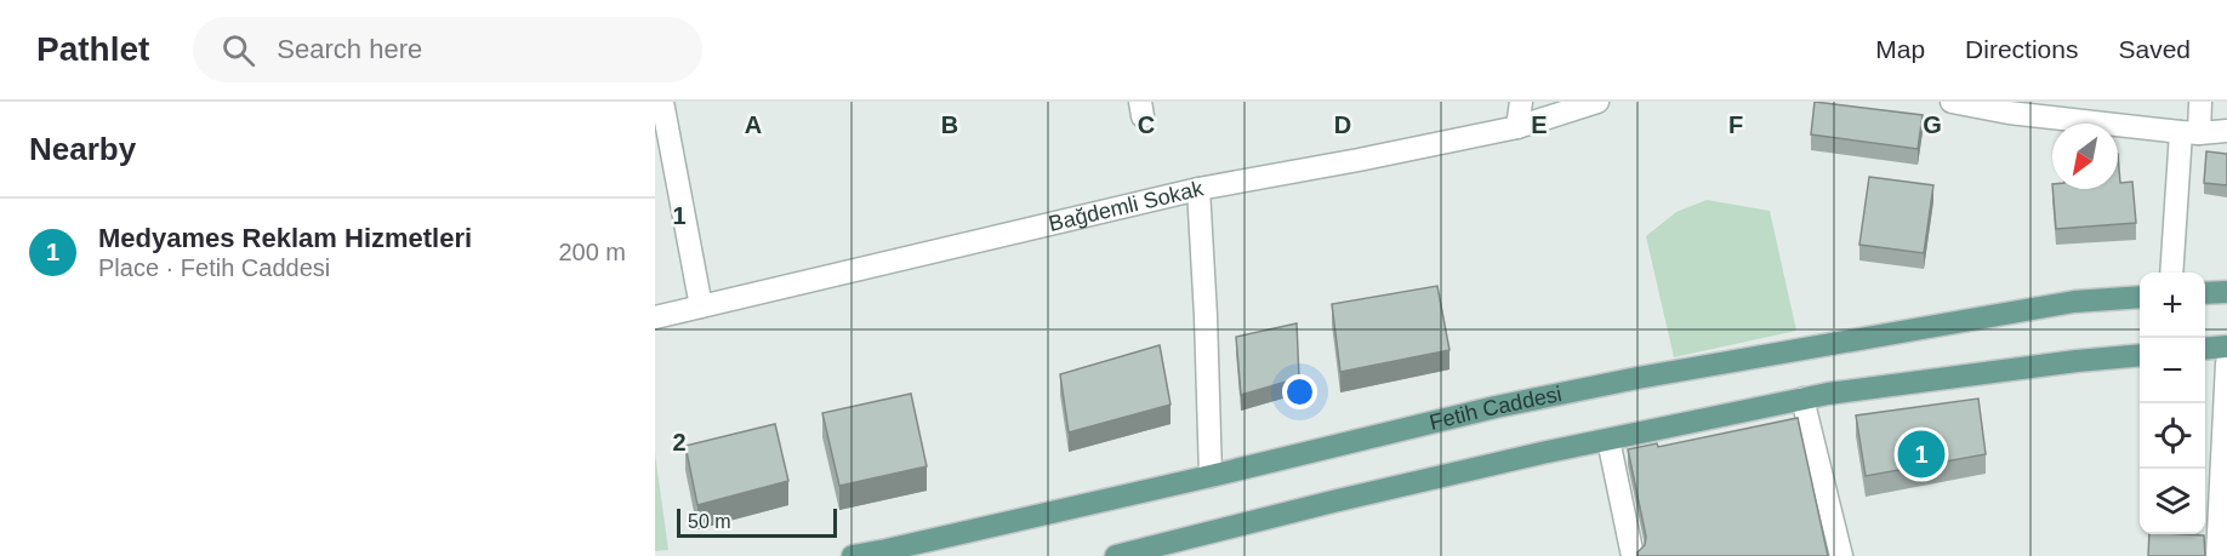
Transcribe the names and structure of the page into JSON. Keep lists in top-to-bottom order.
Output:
{
  "streets": {
    "main road": ["Fetih Caddesi"],
    "street": ["Bağdemli Sokak"]
  },
  "scale_bar": "50 m",
  "north": "bottom left",
  "page": {
    "header": "Pathlet",
    "search": "Search here",
    "nav": ["Map", "Directions", "Saved"],
    "heading": "Nearby",
    "list": [
      {
        "mark": "1",
        "name": "Medyames Reklam Hizmetleri",
        "note": "Place · Fetih Caddesi",
        "value": "200 m"
      }
    ],
    "map_buttons": ["+", "−"],
    "pins": "1",
    "scale": "50 m"
  },
  "grid": {
    "columns": [
      "A",
      "B",
      "C",
      "D",
      "E",
      "F",
      "G"
    ],
    "rows": ["1", "2"]
  }
}
